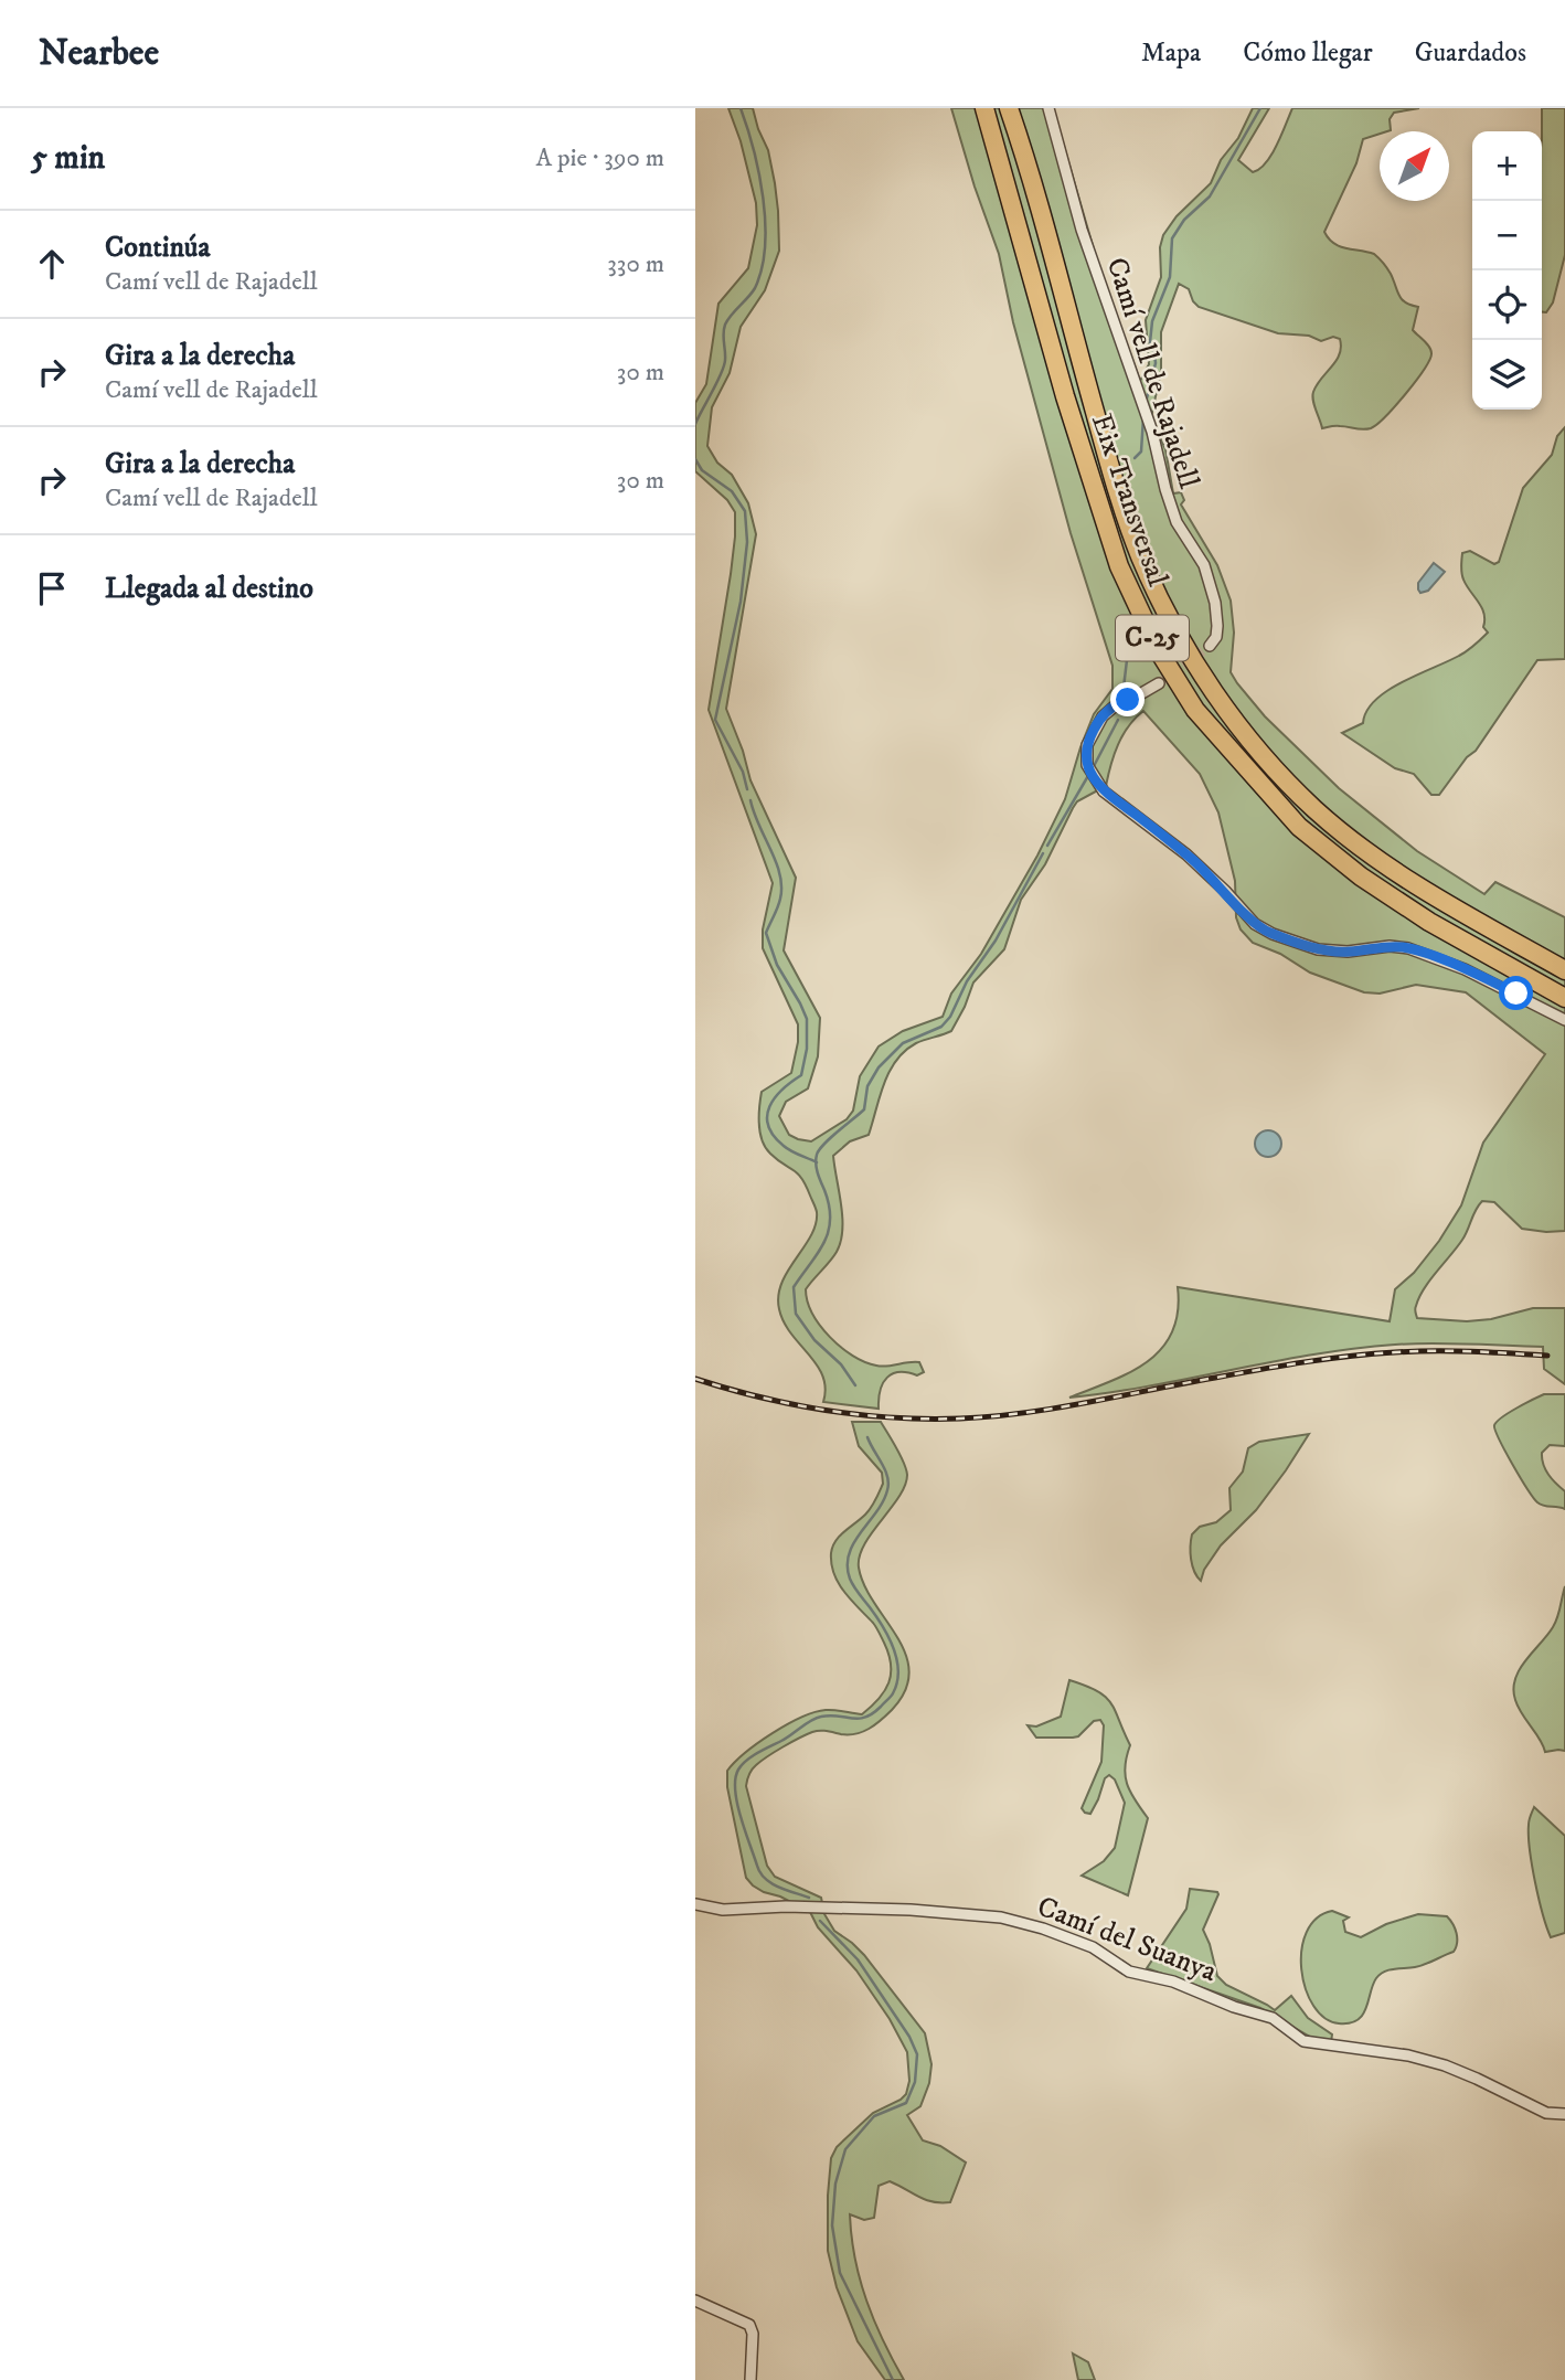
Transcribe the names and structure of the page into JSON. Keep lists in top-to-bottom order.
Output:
{
  "streets": {
    "highway": ["Eix Transversal", "C-25"],
    "street": ["Camí vell de Rajadell", "Camí del Suanya"]
  },
  "north": "top right",
  "page": {
    "header": "Nearbee",
    "nav": ["Mapa", "Cómo llegar", "Guardados"],
    "heading": ["5 min", "A pie · 390 m"],
    "map_buttons": ["+", "−"],
    "list": [
      ["Continúa", "Camí vell de Rajadell", "330 m"],
      ["Gira a la derecha", "Camí vell de Rajadell", "30 m"],
      ["Gira a la derecha", "Camí vell de Rajadell", "30 m"],
      "Llegada al destino"
    ]
  }
}
